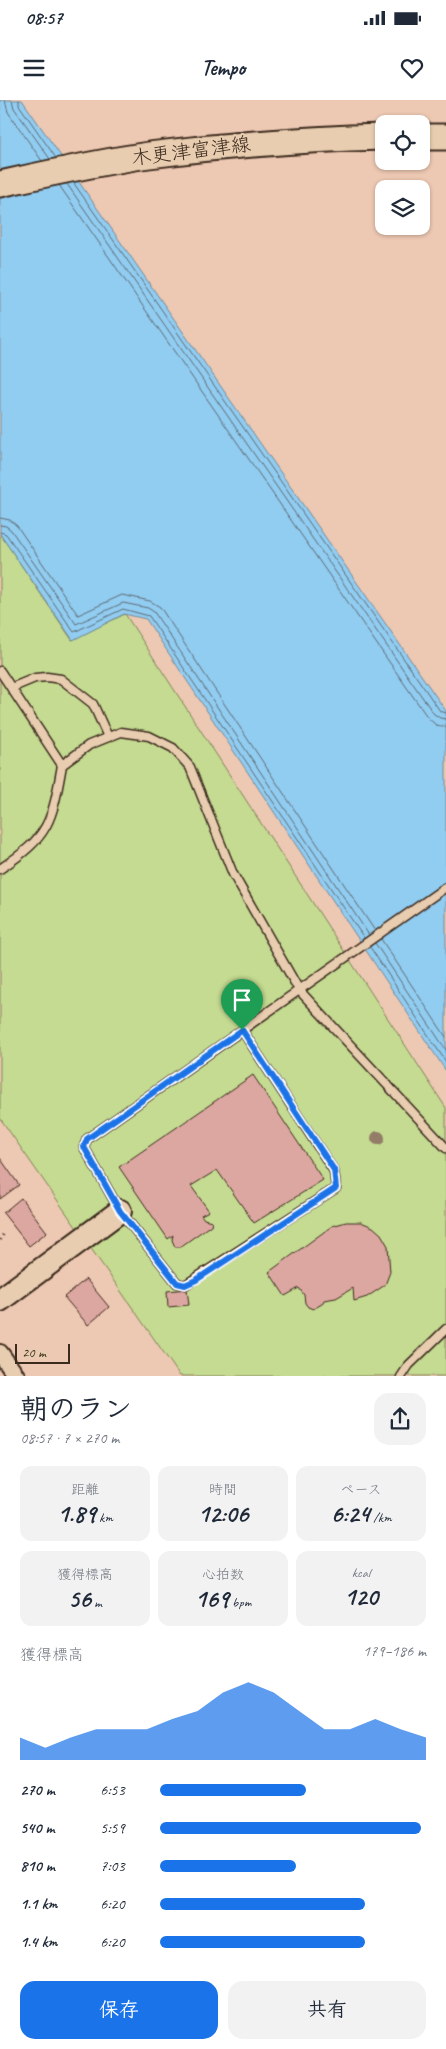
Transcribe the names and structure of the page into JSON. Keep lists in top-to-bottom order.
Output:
{
  "streets": {
    "main road": ["木更津富津線"]
  },
  "scale_bar": "20 m",
  "page": {
    "status": "08:57",
    "header": "Tempo",
    "scale": "20 m",
    "heading": ["朝のラン", "08:57 · 7 × 270 m"],
    "stats": [
      ["距離", "1.89 km"],
      ["時間", "12:06"],
      ["ペース", "6:24 /km"],
      ["獲得標高", "56 m"],
      ["心拍数", "169 bpm"],
      ["kcal", "120"]
    ],
    "chart": ["獲得標高", "179–186 m"],
    "list": [
      {
        "name": "270 m",
        "note": "6:53"
      },
      {
        "name": "540 m",
        "note": "5:59"
      },
      {
        "name": "810 m",
        "note": "7:03"
      },
      {
        "name": "1.1 km",
        "note": "6:20"
      },
      {
        "name": "1.4 km",
        "note": "6:20"
      }
    ],
    "buttons": ["保存", "共有"]
  }
}
